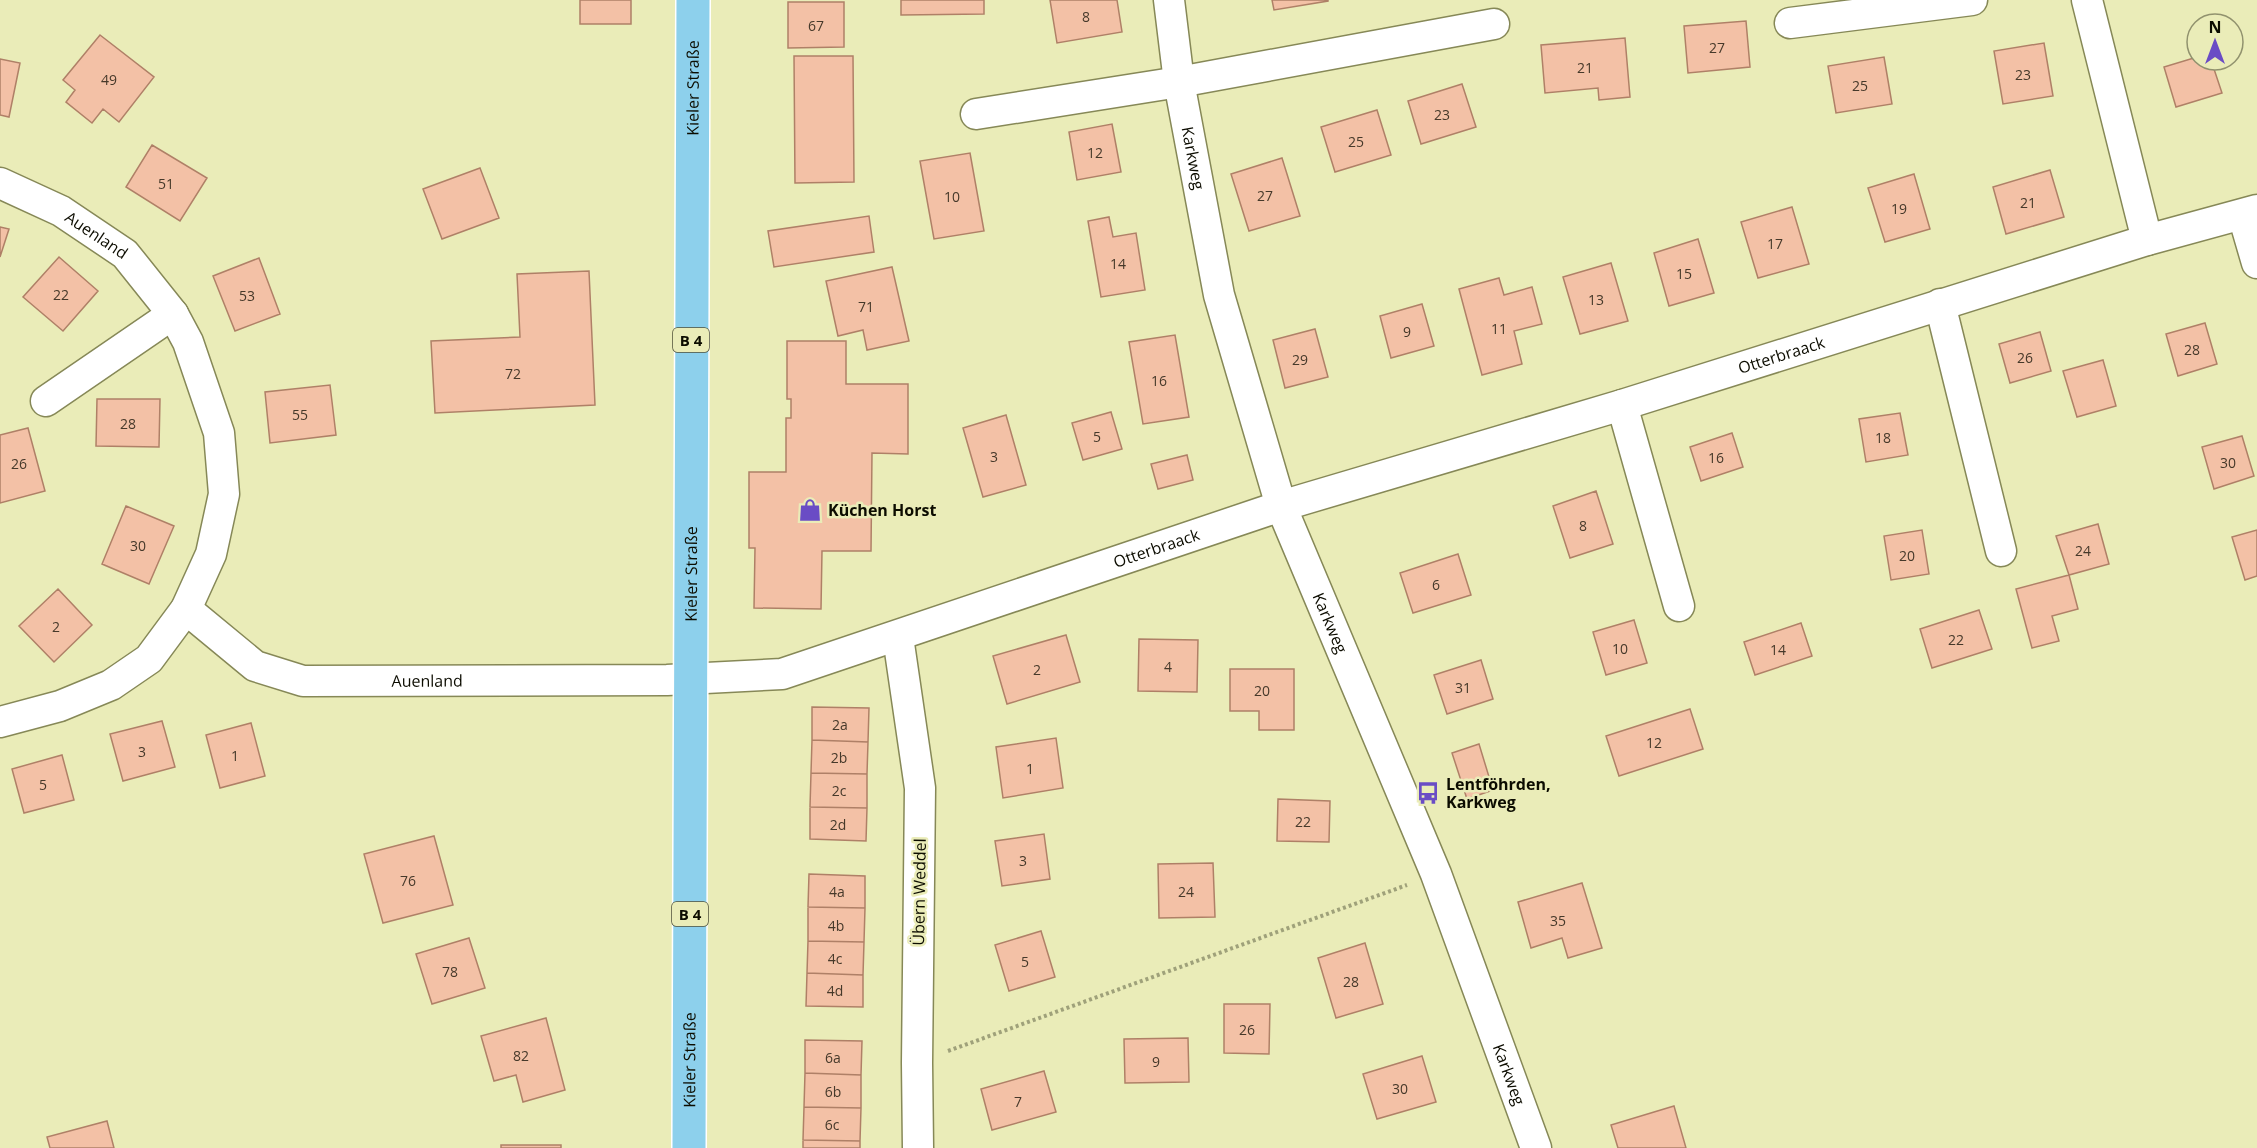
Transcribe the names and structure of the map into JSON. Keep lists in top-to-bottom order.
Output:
{
  "streets": {
    "main road": ["Kieler Straße", "B 4"],
    "street": [
      "Karkweg",
      "Auenland",
      "Otterbraack",
      "Übern Weddel"
    ]
  },
  "crossings": [
    ["Kieler Straße", "Auenland"],
    ["Kieler Straße", "Otterbraack"],
    ["Karkweg", "Otterbraack"],
    ["Auenland", "Otterbraack"],
    ["Otterbraack", "Übern Weddel"]
  ],
  "places": {
    "shop": ["Küchen Horst"],
    "bus stop": ["Lentföhrden, Karkweg"]
  },
  "house_numbers": [
    "8",
    "67",
    "27",
    "21",
    "23",
    "49",
    "25",
    "23",
    "25",
    "12",
    "51",
    "27",
    "10",
    "21",
    "19",
    "17",
    "14",
    "15",
    "22",
    "53",
    "13",
    "71",
    "11",
    "9",
    "28",
    "26",
    "29",
    "72",
    "16",
    "55",
    "28",
    "5",
    "18",
    "3",
    "16",
    "30",
    "26",
    "8",
    "30",
    "24",
    "20",
    "6",
    "2",
    "22",
    "10",
    "14",
    "4",
    "2",
    "31",
    "20",
    "2a",
    "12",
    "3",
    "1",
    "2b",
    "1",
    "5",
    "2c",
    "22",
    "2d",
    "3",
    "76",
    "4a",
    "24",
    "35",
    "4b",
    "4c",
    "5",
    "78",
    "28",
    "4d",
    "26",
    "82",
    "6a",
    "9",
    "30",
    "6b",
    "7",
    "6c"
  ],
  "north": "top"
}
